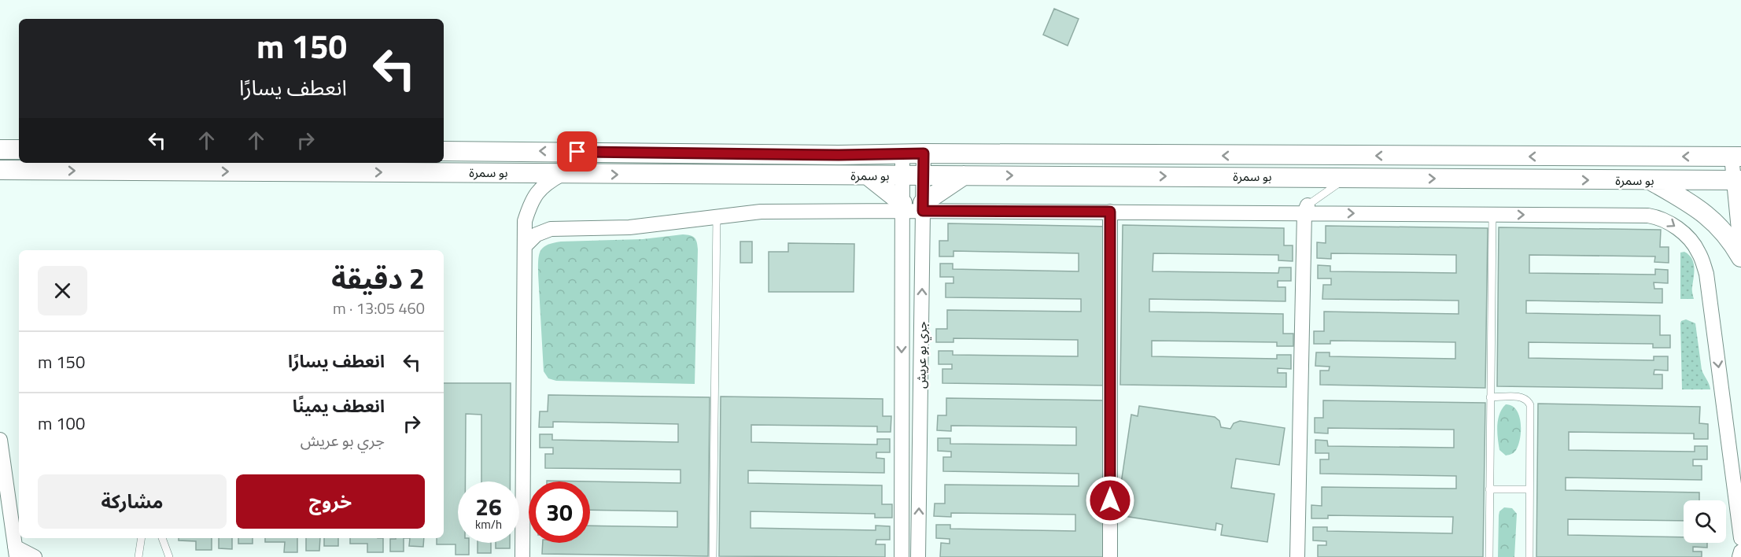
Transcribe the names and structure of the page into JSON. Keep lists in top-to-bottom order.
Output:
{
  "streets": {
    "street": ["بو سمرة", "جري بو عريش"]
  },
  "crossings": [
    ["بو سمرة", "جري بو عريش"]
  ],
  "page": {
    "turn": ["150 m", "انعطف يسارًا"],
    "heading": ["2 دقيقة", "460 m · 13:05"],
    "list": [
      {
        "name": "انعطف يسارًا",
        "value": "150 m"
      },
      {
        "name": "انعطف يمينًا",
        "note": "جري بو عريش",
        "value": "100 m"
      }
    ],
    "buttons": ["خروج", "مشاركة"],
    "speed": "26 km/h",
    "limit": "30"
  }
}
